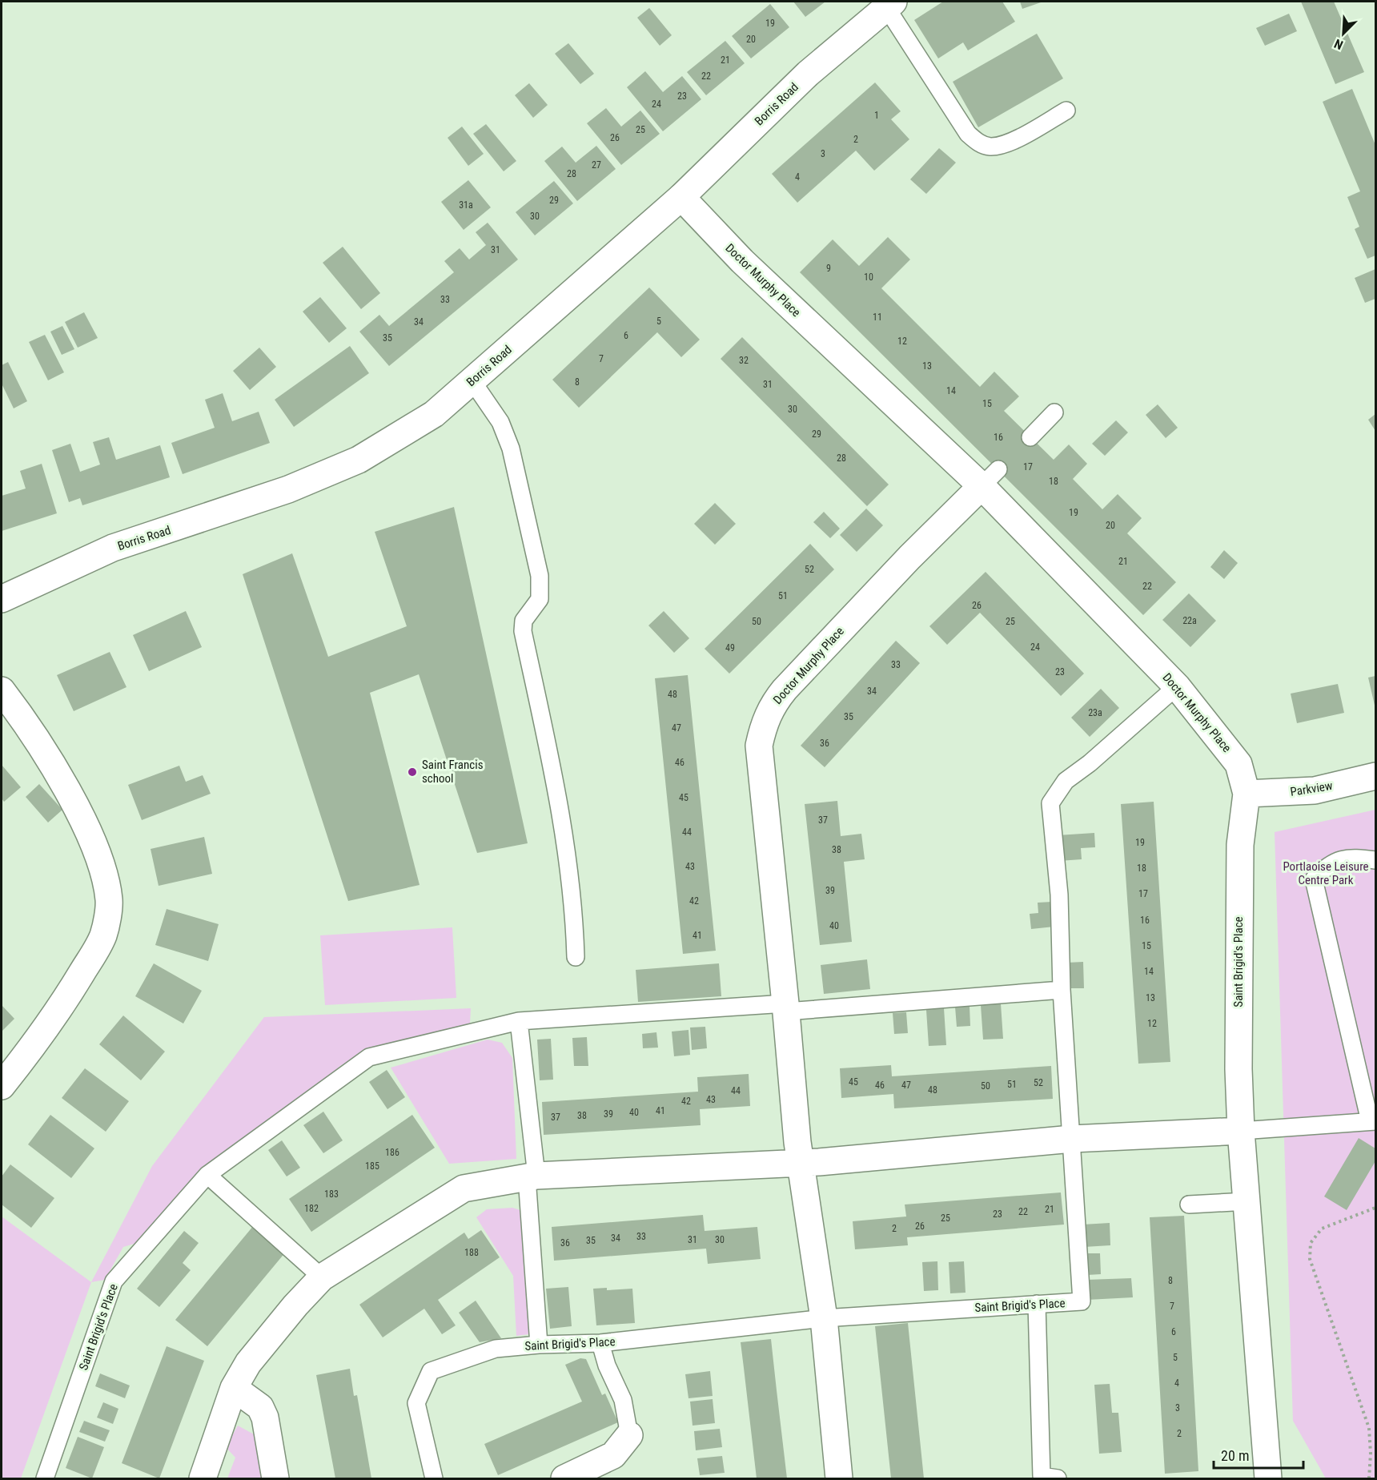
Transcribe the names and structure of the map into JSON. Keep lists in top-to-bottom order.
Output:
{
  "streets": {
    "street": [
      "Borris Road",
      "Doctor Murphy Place",
      "Parkview",
      "Saint Brigid's Place"
    ]
  },
  "crossings": [
    ["Borris Road", "Doctor Murphy Place"],
    ["Doctor Murphy Place", "Parkview"],
    ["Doctor Murphy Place", "Saint Brigid's Place"],
    ["Parkview", "Saint Brigid's Place"]
  ],
  "parks": ["Portlaoise Leisure Centre Park"],
  "places": ["Saint Francis school"],
  "house_numbers": [
    "19",
    "20",
    "21",
    "22",
    "23",
    "24",
    "1",
    "25",
    "26",
    "2",
    "3",
    "27",
    "28",
    "4",
    "29",
    "31a",
    "30",
    "31",
    "9",
    "10",
    "33",
    "11",
    "5",
    "34",
    "6",
    "35",
    "12",
    "7",
    "32",
    "13",
    "8",
    "31",
    "14",
    "15",
    "30",
    "29",
    "16",
    "28",
    "17",
    "18",
    "19",
    "20",
    "21",
    "52",
    "22",
    "51",
    "26",
    "22a",
    "50",
    "25",
    "24",
    "49",
    "33",
    "23",
    "34",
    "48",
    "23a",
    "35",
    "47",
    "36",
    "46",
    "45",
    "37",
    "44",
    "19",
    "38",
    "43",
    "18",
    "39",
    "17",
    "42",
    "16",
    "40",
    "41",
    "15",
    "14",
    "13",
    "12",
    "45",
    "52",
    "51",
    "46",
    "47",
    "50",
    "48",
    "44",
    "43",
    "42",
    "41",
    "40",
    "39",
    "38",
    "37",
    "186",
    "185",
    "183",
    "182",
    "21",
    "22",
    "23",
    "25",
    "26",
    "2",
    "33",
    "34",
    "31",
    "30",
    "35",
    "36",
    "188",
    "8",
    "7",
    "6",
    "5",
    "4",
    "3",
    "2"
  ],
  "scale_bar": "20 m",
  "north": "bottom left"
}
